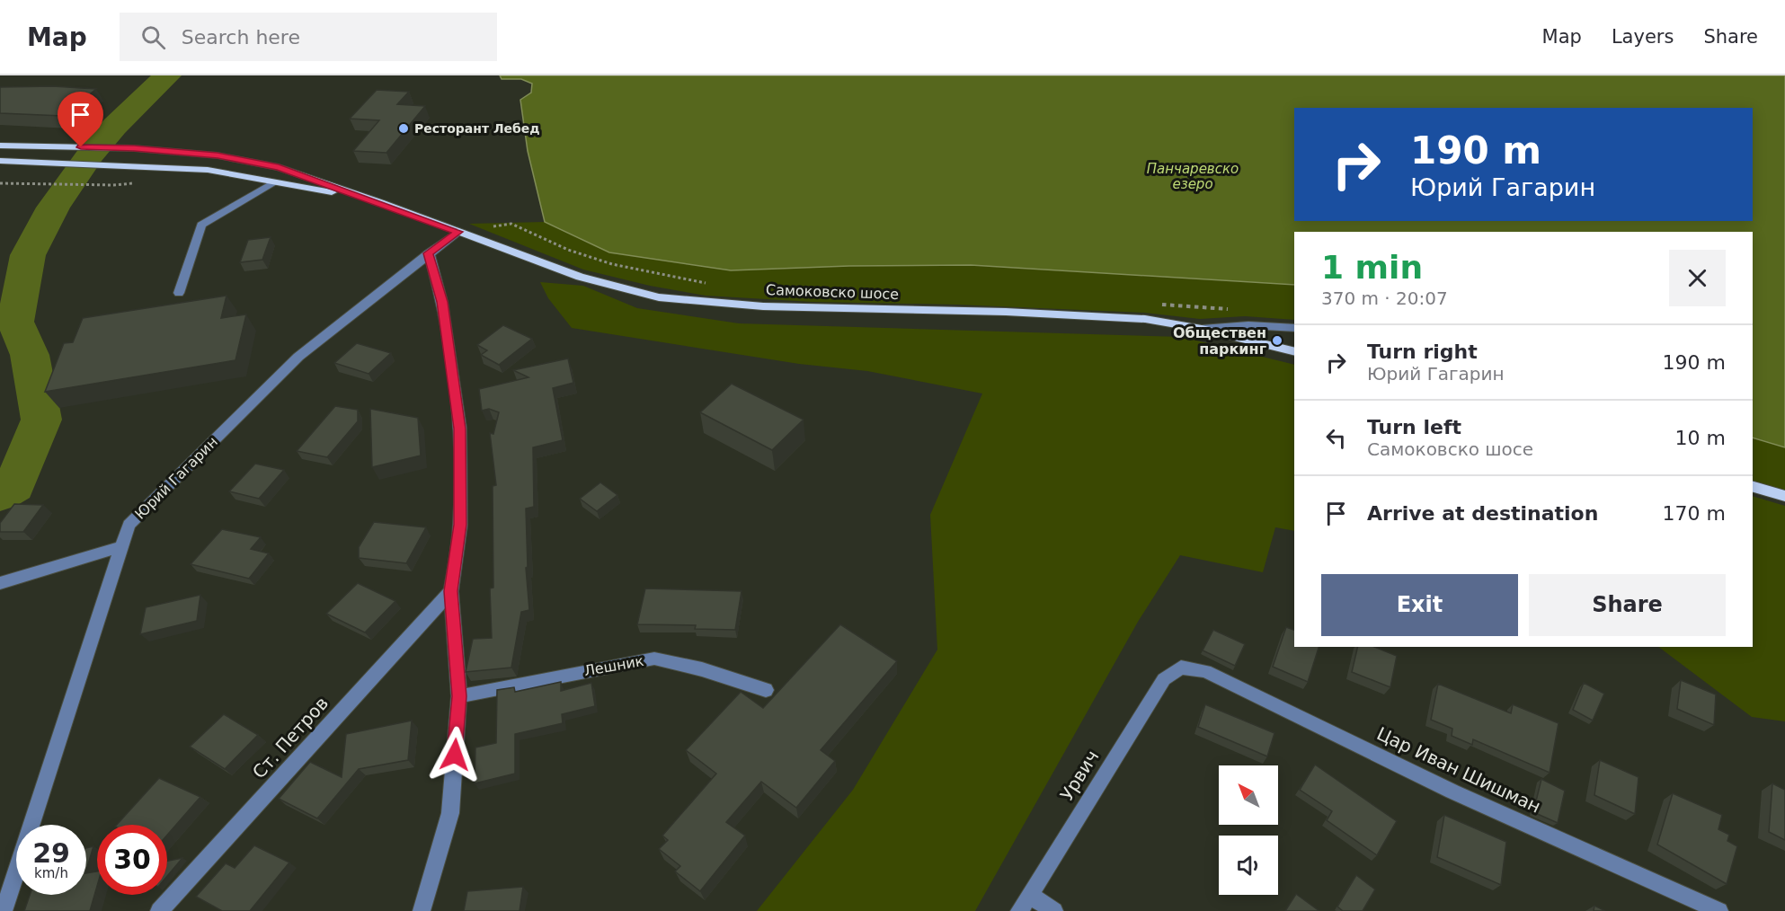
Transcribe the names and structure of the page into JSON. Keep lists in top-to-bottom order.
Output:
{
  "streets": {
    "main road": ["Самоковско шосе"],
    "street": [
      "Юрий Гагарин",
      "Лешник",
      "Ст. Петров",
      "Цар Иван Шишман",
      "Урвич"
    ]
  },
  "crossings": [
    ["Самоковско шосе", "Юрий Гагарин"],
    ["Цар Иван Шишман", "Урвич"]
  ],
  "water": ["Панчаревско езеро"],
  "places": ["Ресторант Лебед", "Обществен паркинг"],
  "north": "top left",
  "page": {
    "header": "Map",
    "search": "Search here",
    "nav": ["Map", "Layers", "Share"],
    "turn": ["190 m", "Юрий Гагарин"],
    "heading": ["1 min", "370 m · 20:07"],
    "list": [
      {
        "name": "Turn right",
        "note": "Юрий Гагарин",
        "value": "190 m"
      },
      {
        "name": "Turn left",
        "note": "Самоковско шосе",
        "value": "10 m"
      },
      {
        "name": "Arrive at destination",
        "value": "170 m"
      }
    ],
    "buttons": ["Exit", "Share"],
    "speed": "29 km/h",
    "limit": "30"
  }
}
